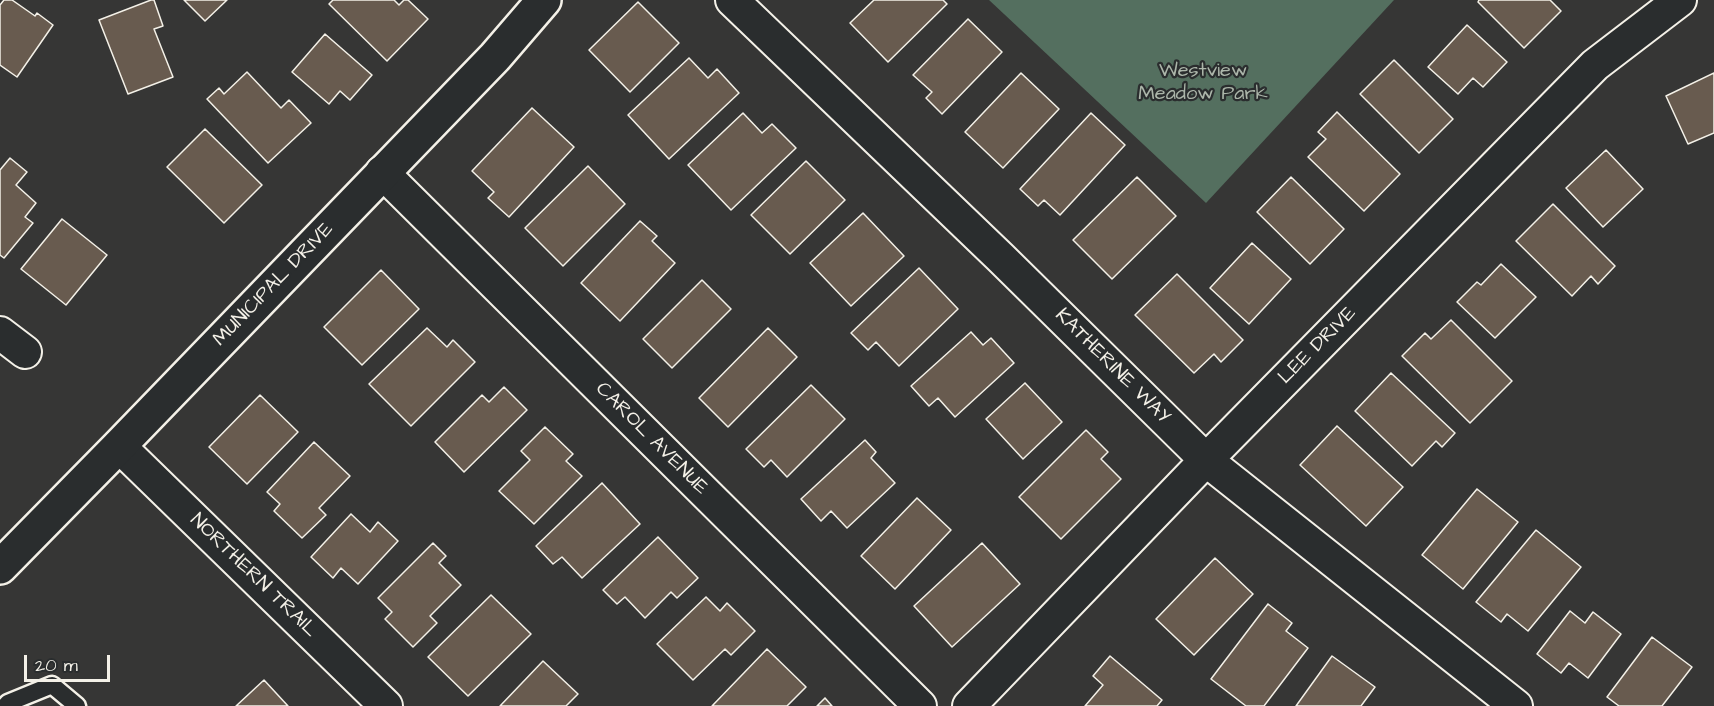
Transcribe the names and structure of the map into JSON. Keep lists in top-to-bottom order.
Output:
{
  "streets": {
    "street": [
      "MUNICIPAL DRIVE",
      "LEE DRIVE",
      "KATHERINE WAY",
      "CAROL AVENUE",
      "NORTHERN TRAIL"
    ]
  },
  "crossings": [
    ["MUNICIPAL DRIVE", "CAROL AVENUE"],
    ["MUNICIPAL DRIVE", "NORTHERN TRAIL"],
    ["LEE DRIVE", "KATHERINE WAY"]
  ],
  "parks": ["Westview Meadow Park"],
  "scale_bar": "20 m"
}
